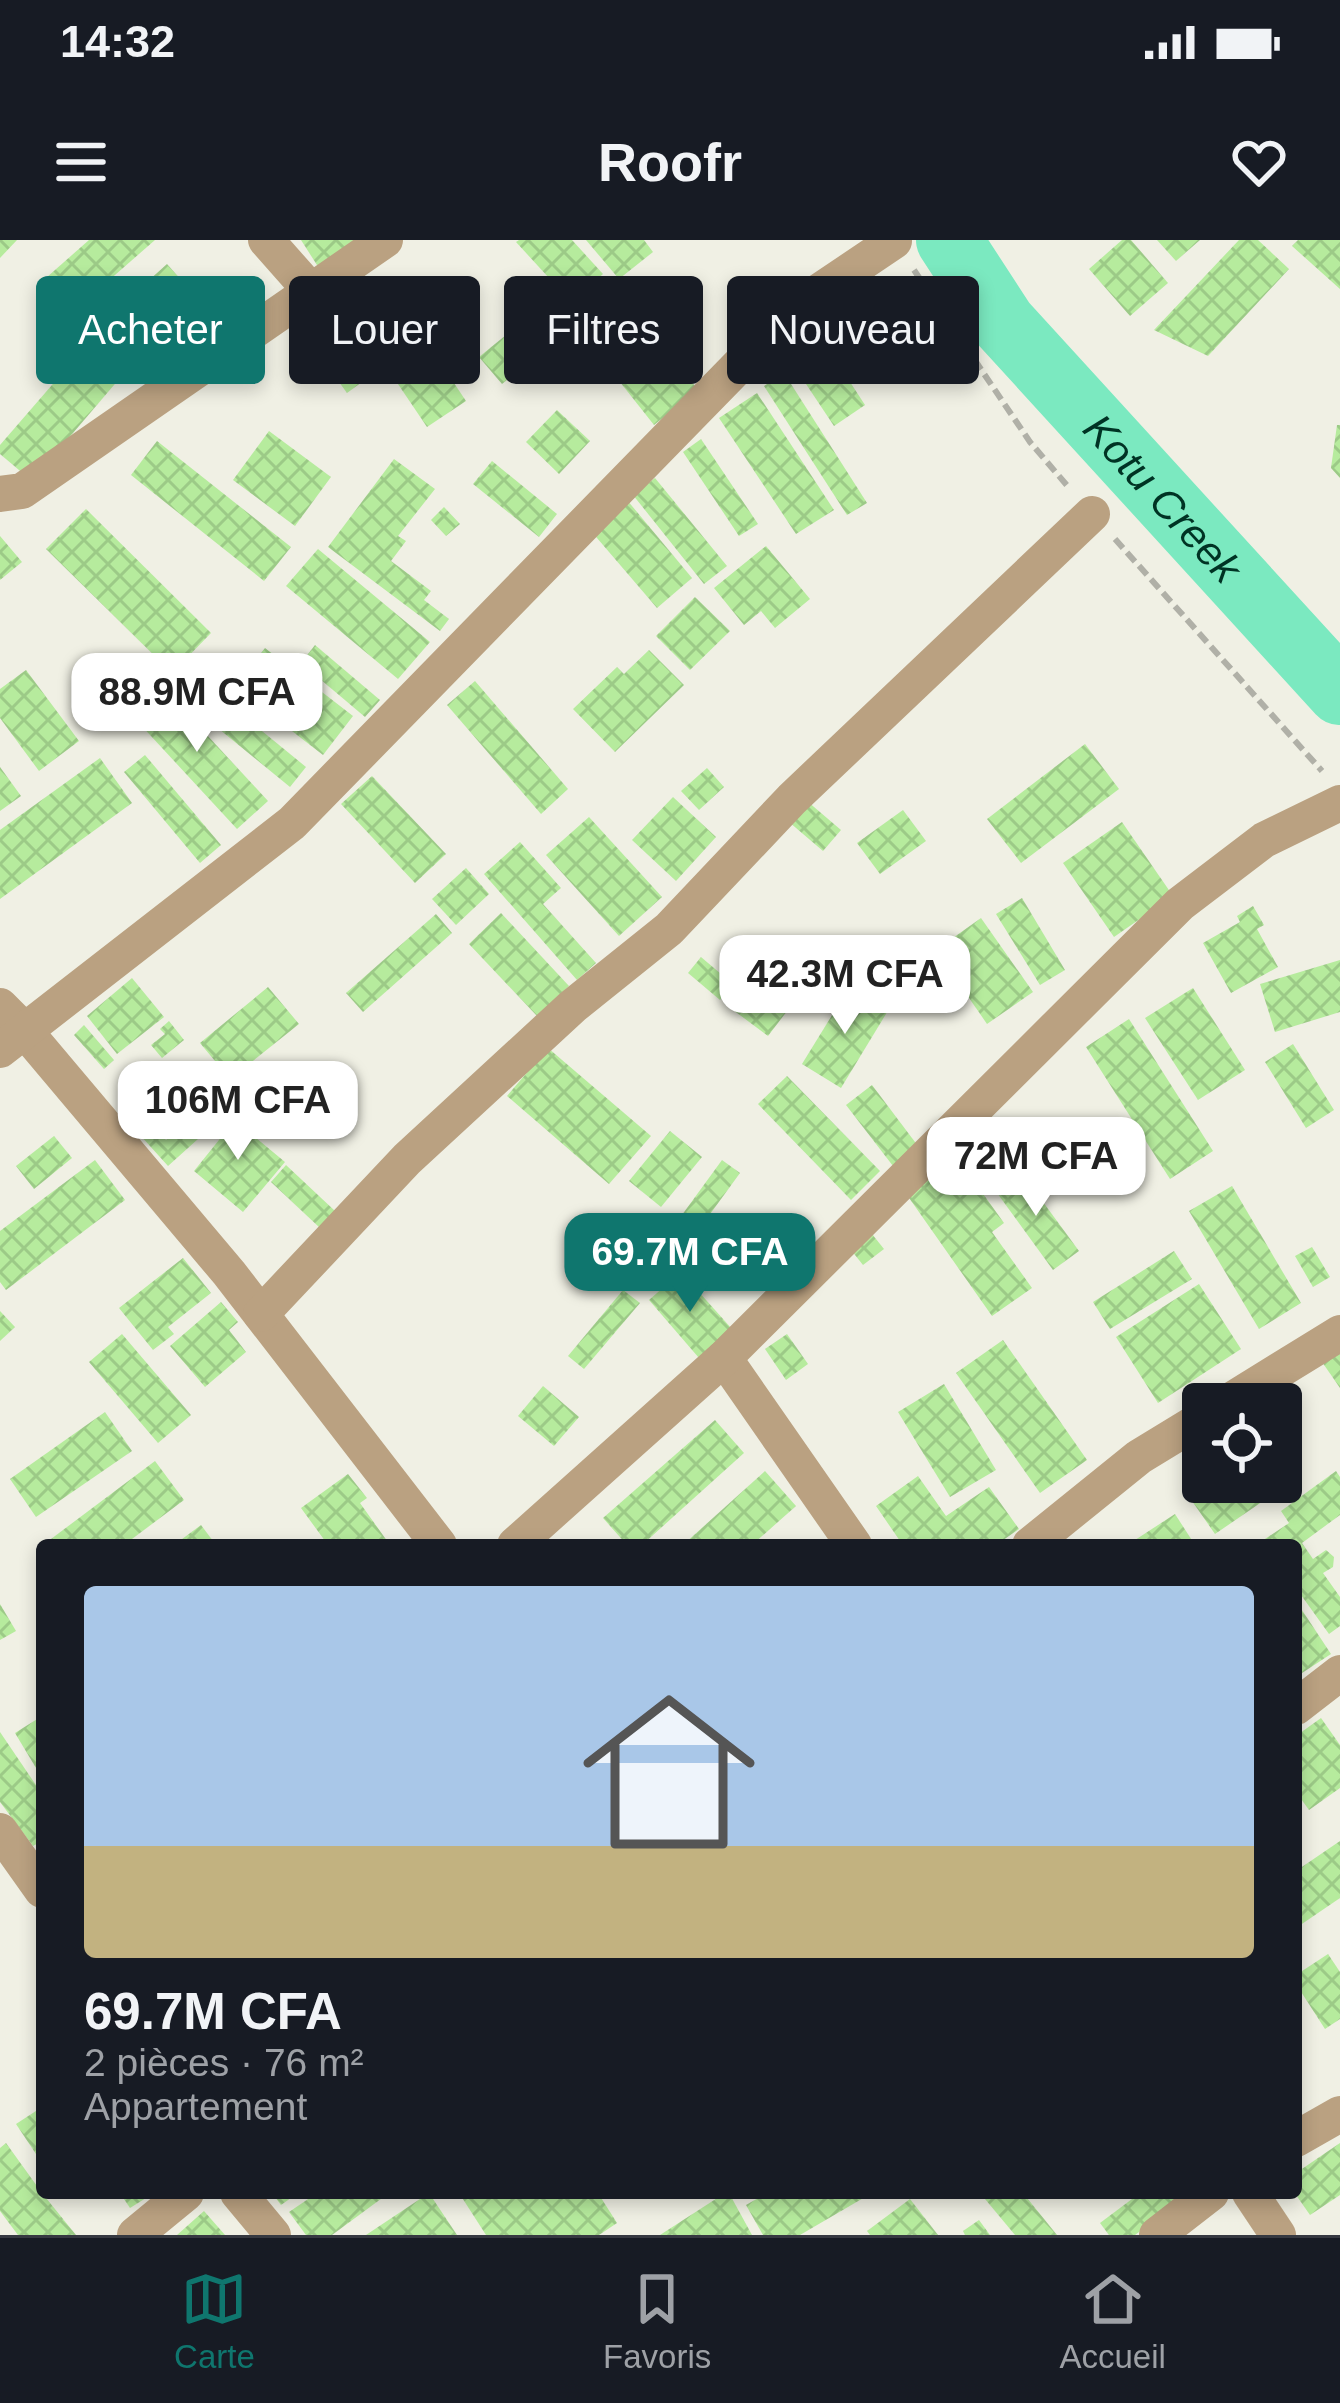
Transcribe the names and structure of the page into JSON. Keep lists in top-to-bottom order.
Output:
{
  "water": ["Kotu Creek"],
  "page": {
    "status": "14:32",
    "header": "Roofr",
    "chip": [
      "Acheter",
      "Louer",
      "Filtres",
      "Nouveau"
    ],
    "price": [
      "88.9M CFA",
      "42.3M CFA",
      "106M CFA",
      "72M CFA",
      "69.7M CFA"
    ],
    "list": [
      {
        "name": "69.7M CFA",
        "note": "2 pièces · 76 m² · Appartement"
      }
    ],
    "tabs": ["Carte", "Favoris", "Accueil"]
  }
}
